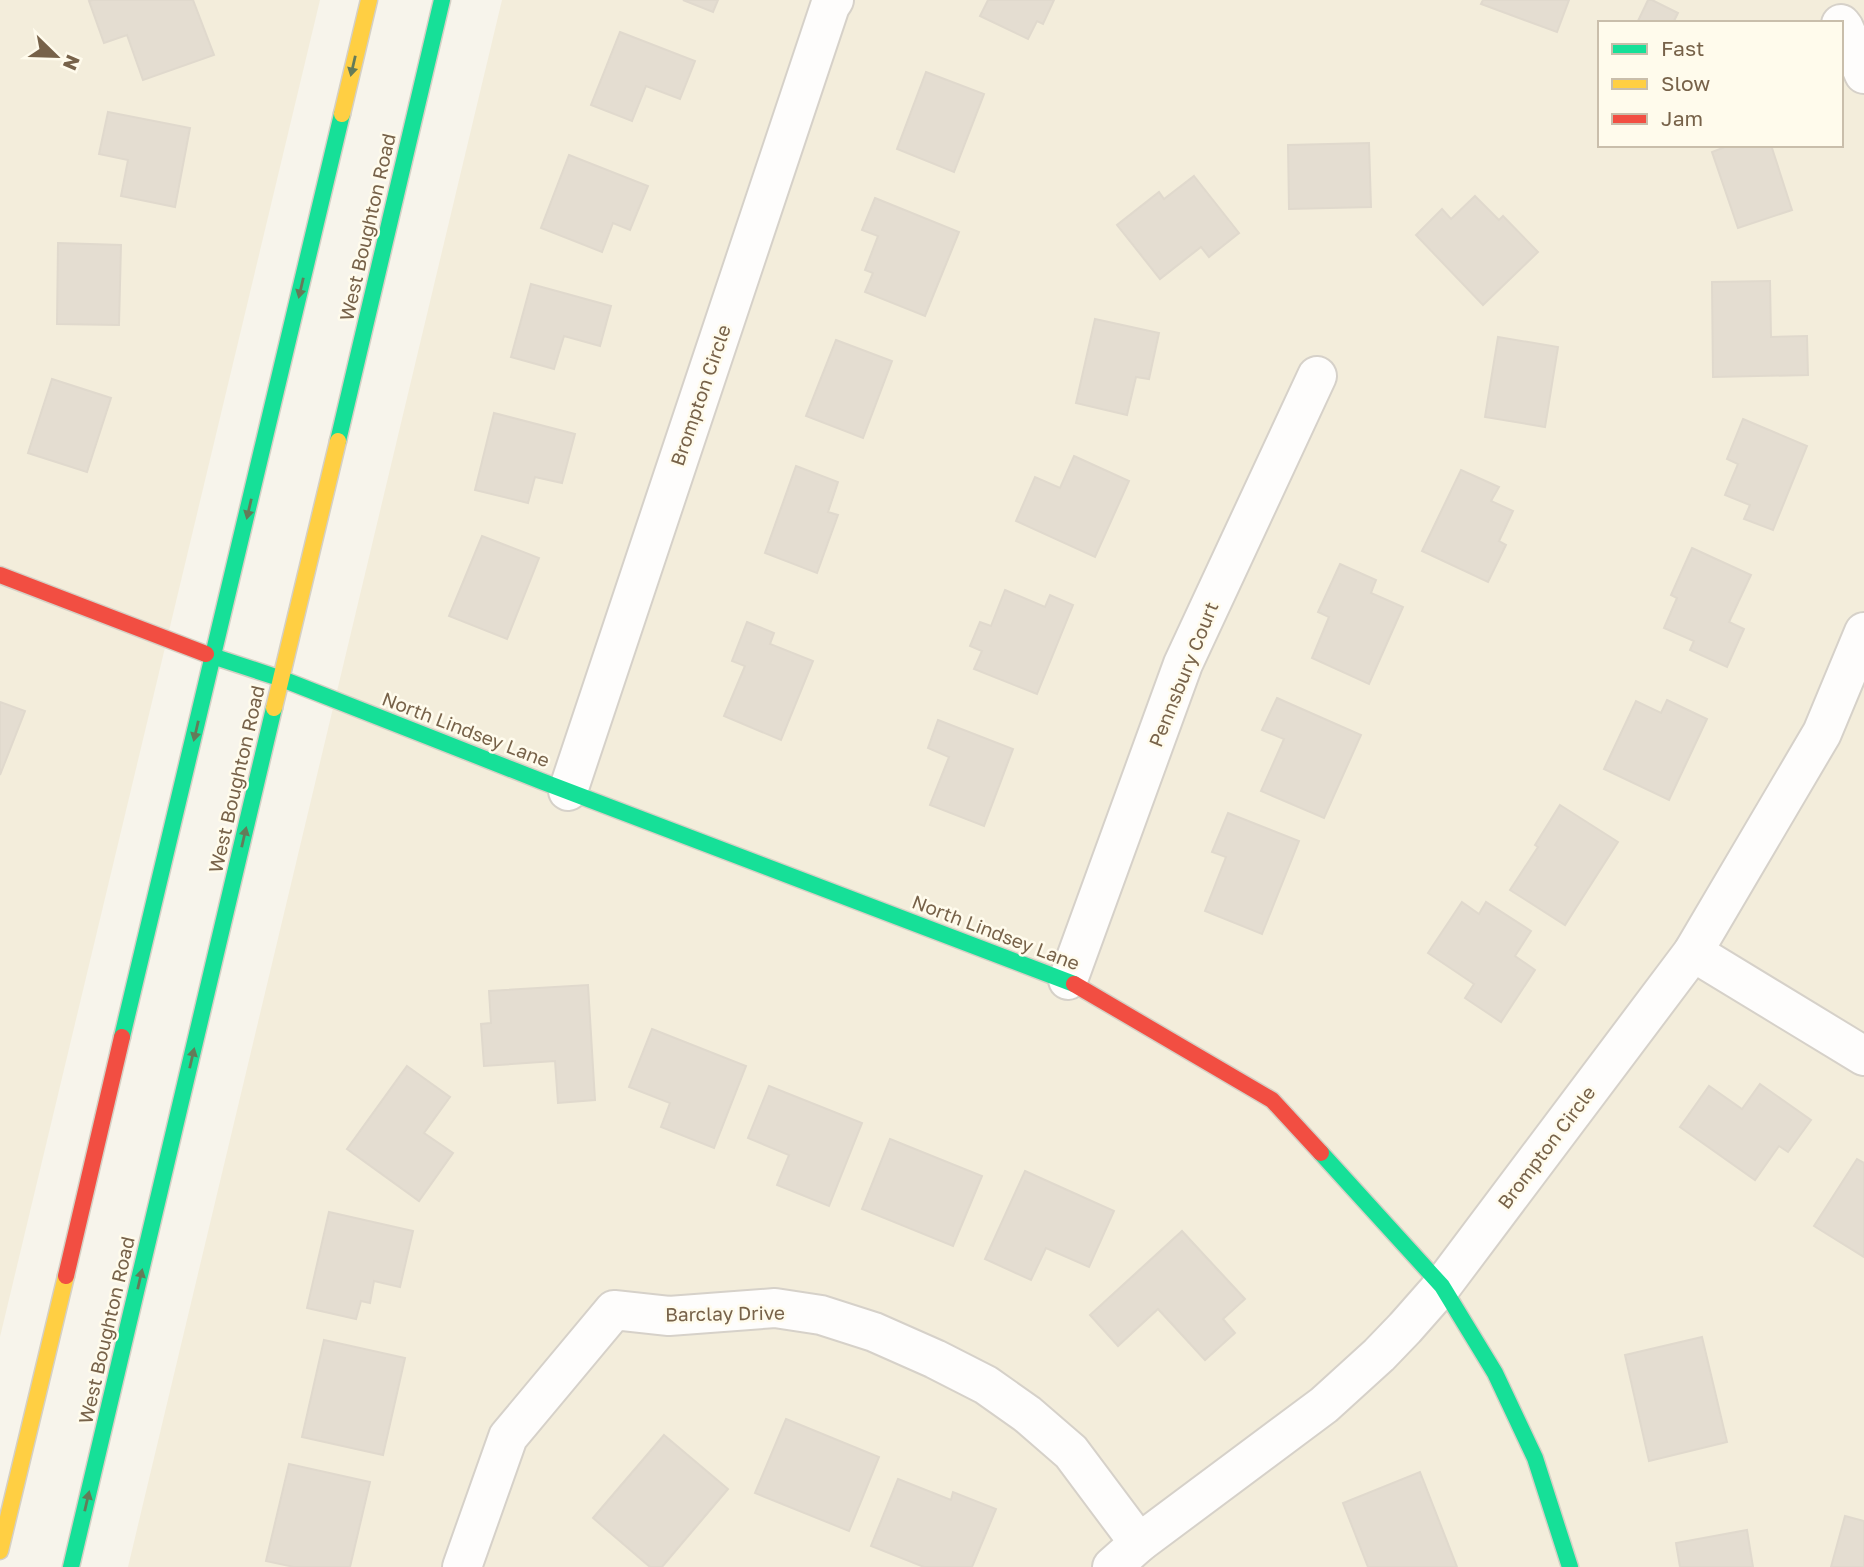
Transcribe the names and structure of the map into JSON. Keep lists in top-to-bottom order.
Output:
{
  "streets": {
    "main road": ["West Boughton Road", "North Lindsey Lane"],
    "street": ["Brompton Circle", "Pennsbury Court", "Barclay Drive"]
  },
  "crossings": [
    ["West Boughton Road", "North Lindsey Lane"],
    ["Brompton Circle", "North Lindsey Lane"],
    ["Brompton Circle", "Barclay Drive"],
    ["Pennsbury Court", "North Lindsey Lane"]
  ],
  "legend": ["Fast", "Slow", "Jam"],
  "north": "bottom right"
}
